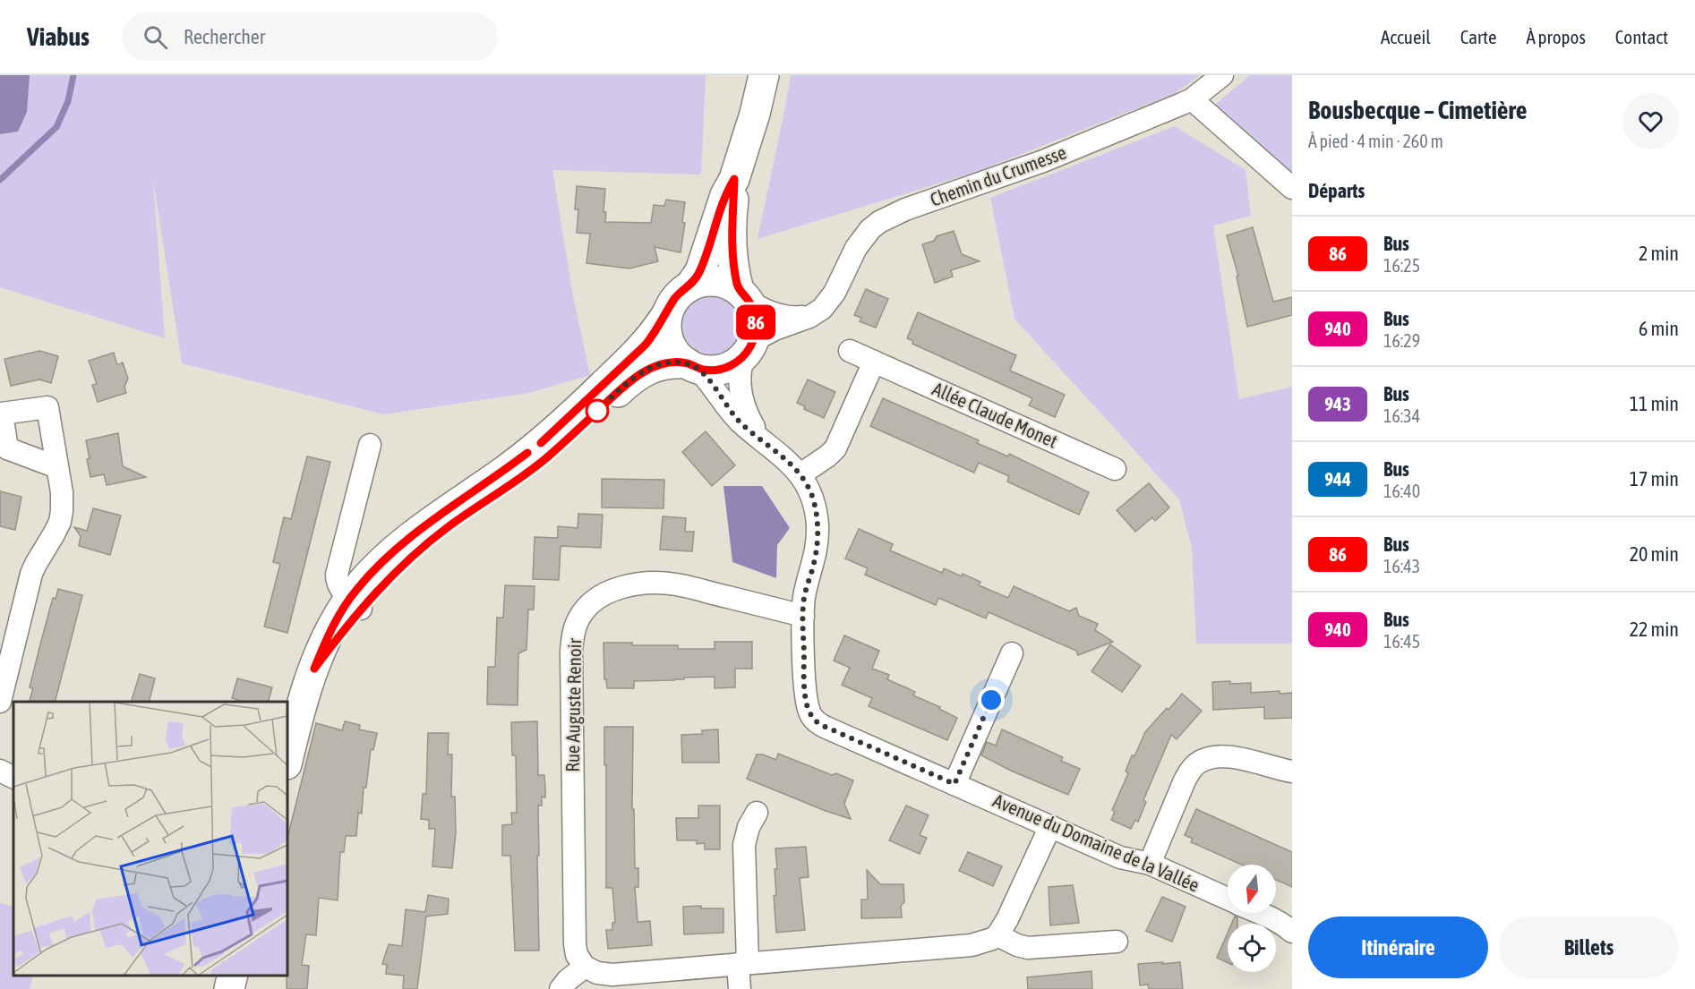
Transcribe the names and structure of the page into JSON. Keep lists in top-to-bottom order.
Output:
{
  "streets": {
    "street": [
      "Chemin du Crumesse",
      "Allée Claude Monet",
      "Rue Auguste Renoir",
      "Avenue du Domaine de la Vallée"
    ]
  },
  "crossings": [
    ["Chemin du Crumesse", "Avenue du Domaine de la Vallée"],
    ["Rue Auguste Renoir", "Avenue du Domaine de la Vallée"]
  ],
  "lines": ["bus line 86"],
  "north": "bottom",
  "page": {
    "header": "Viabus",
    "search": "Rechercher",
    "nav": [
      "Accueil",
      "Carte",
      "À propos",
      "Contact"
    ],
    "on_map": "86",
    "heading": [
      ["Bousbecque – Cimetière", "À pied · 4 min · 260 m"],
      "Départs"
    ],
    "list": [
      {
        "mark": "86",
        "name": "Bus",
        "note": "16:25",
        "value": "2 min"
      },
      {
        "mark": "940",
        "name": "Bus",
        "note": "16:29",
        "value": "6 min"
      },
      {
        "mark": "943",
        "name": "Bus",
        "note": "16:34",
        "value": "11 min"
      },
      {
        "mark": "944",
        "name": "Bus",
        "note": "16:40",
        "value": "17 min"
      },
      {
        "mark": "86",
        "name": "Bus",
        "note": "16:43",
        "value": "20 min"
      },
      {
        "mark": "940",
        "name": "Bus",
        "note": "16:45",
        "value": "22 min"
      }
    ],
    "buttons": ["Itinéraire", "Billets"]
  }
}
